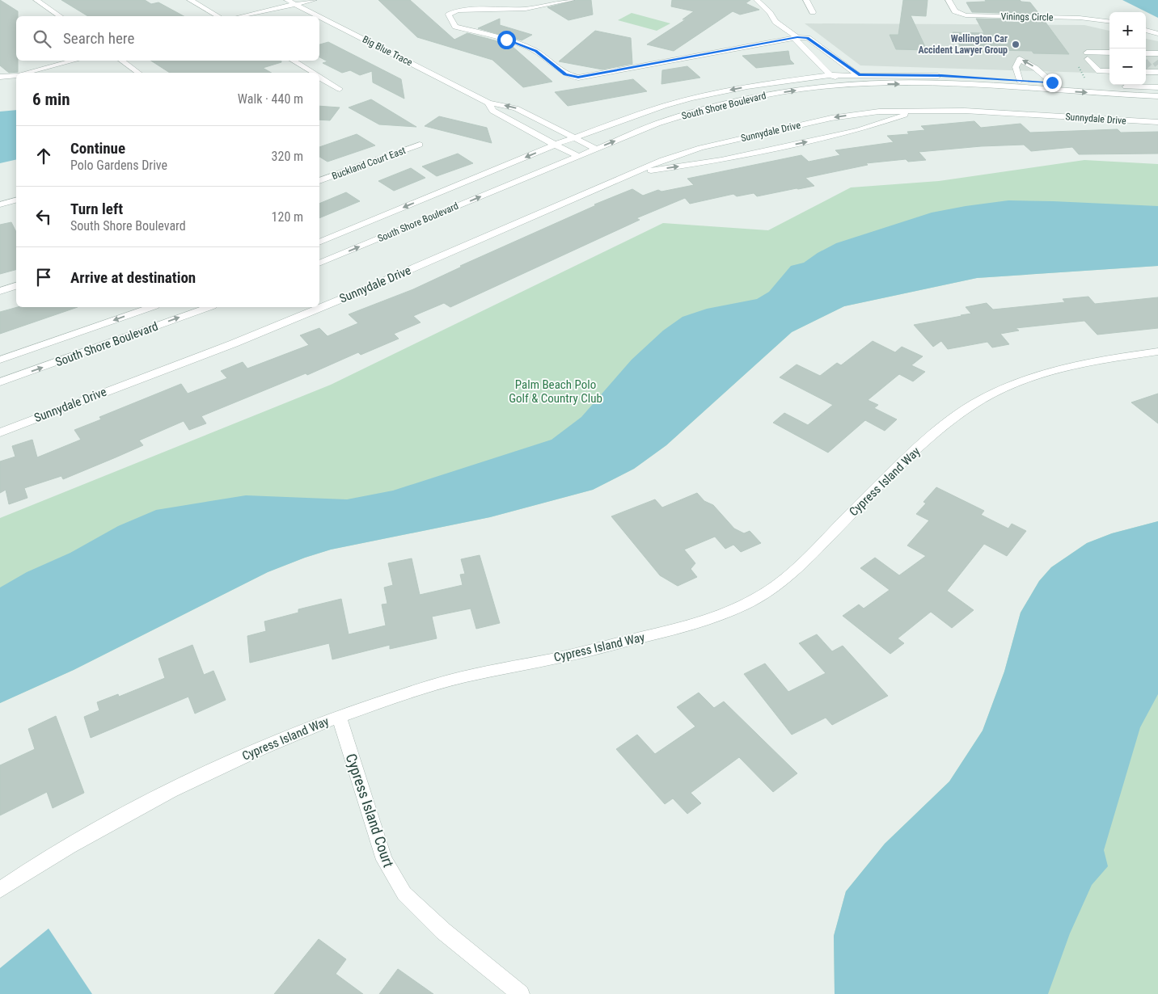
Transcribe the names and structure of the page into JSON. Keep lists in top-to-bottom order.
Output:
{
  "streets": {
    "street": [
      "Vinings Circle",
      "Big Blue Trace",
      "South Shore Boulevard",
      "Sunnydale Drive",
      "Buckland Court East",
      "Cypress Island Way",
      "Cypress Island Court"
    ]
  },
  "crossings": [
    ["Big Blue Trace", "South Shore Boulevard"],
    ["Cypress Island Way", "Cypress Island Court"]
  ],
  "parks": ["Palm Beach Polo Golf & Country Club"],
  "places": ["Wellington Car Accident Lawyer Group"],
  "page": {
    "map_buttons": ["+", "−"],
    "search": "Search here",
    "heading": ["6 min", "Walk · 440 m"],
    "list": [
      ["Continue", "Polo Gardens Drive", "320 m"],
      ["Turn left", "South Shore Boulevard", "120 m"],
      "Arrive at destination"
    ]
  }
}
